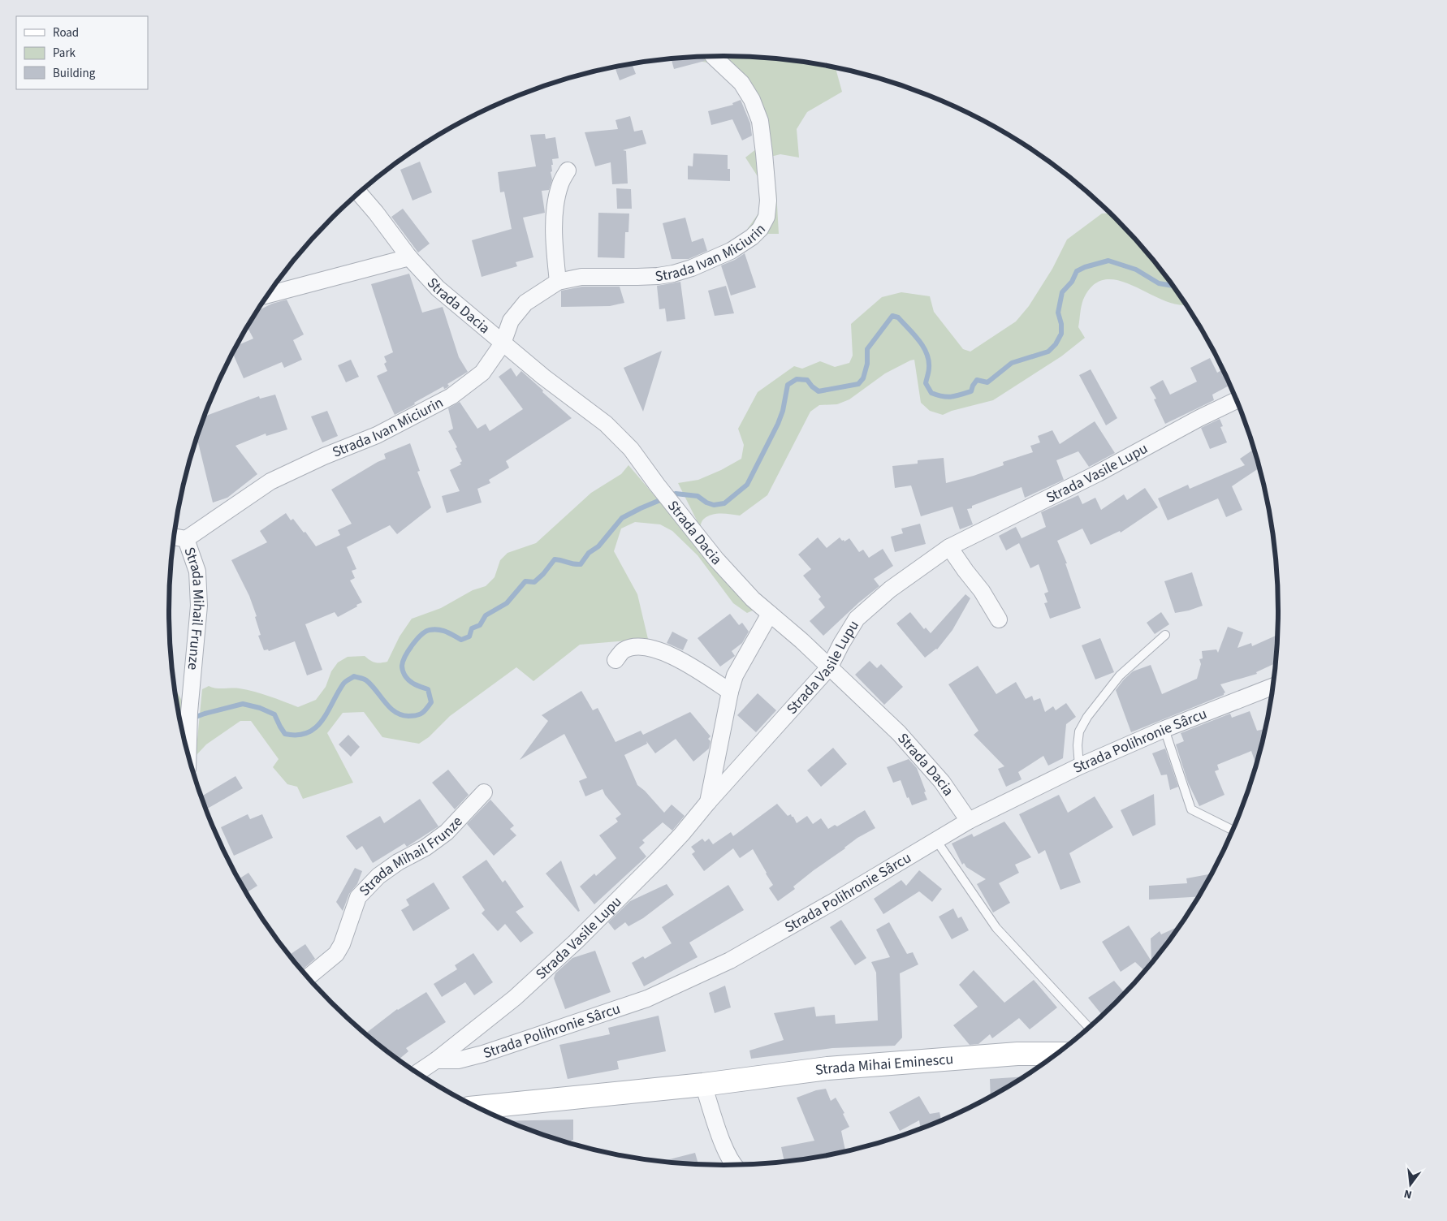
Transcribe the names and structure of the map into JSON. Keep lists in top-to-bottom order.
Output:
{
  "streets": {
    "main road": ["Strada Mihai Eminescu"],
    "street": [
      "Strada Ivan Miciurin",
      "Strada Dacia",
      "Strada Vasile Lupu",
      "Strada Mihail Frunze",
      "Strada Polihronie Sârcu"
    ]
  },
  "crossings": [
    ["Strada Ivan Miciurin", "Strada Dacia"],
    ["Strada Ivan Miciurin", "Strada Mihail Frunze"],
    ["Strada Dacia", "Strada Vasile Lupu"],
    ["Strada Dacia", "Strada Polihronie Sârcu"],
    ["Strada Vasile Lupu", "Strada Polihronie Sârcu"]
  ],
  "legend": ["Road", "Park", "Building"],
  "north": "bottom"
}
